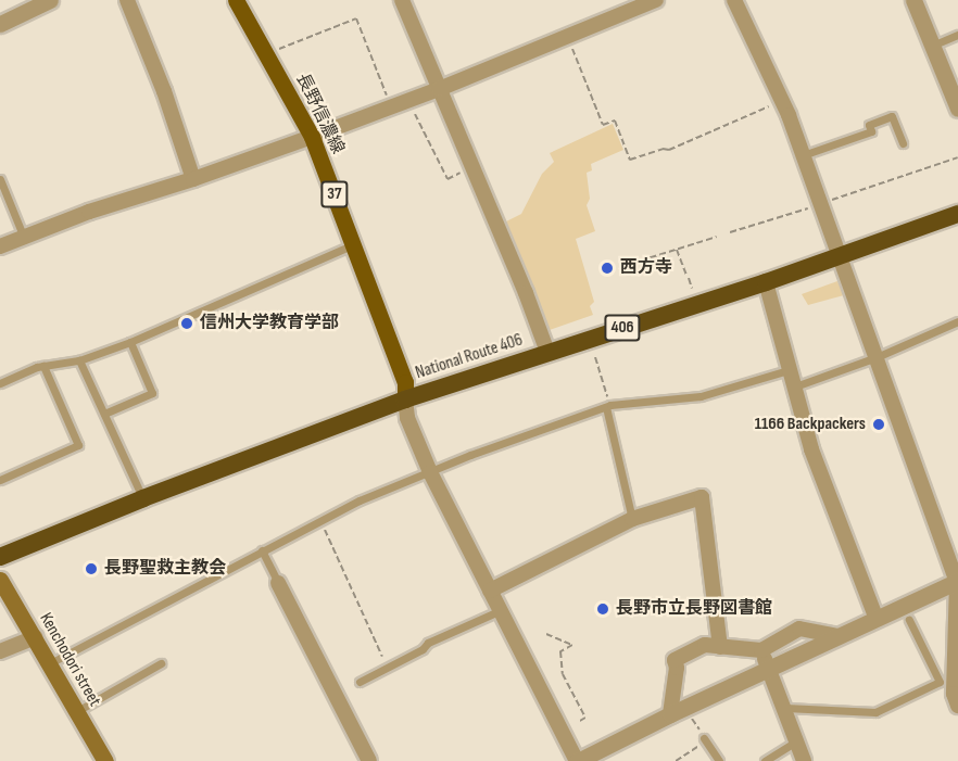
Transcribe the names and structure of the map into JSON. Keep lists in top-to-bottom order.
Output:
{
  "streets": {
    "highway": ["406", "National Route 406"],
    "main road": ["長野信濃線", "37", "Kenchodori street"]
  },
  "crossings": [
    ["長野信濃線", "National Route 406"]
  ],
  "places": [
    "西方寺",
    "信州大学教育学部",
    "1166 Backpackers",
    "長野聖救主教会",
    "長野市立長野図書館"
  ]
}
